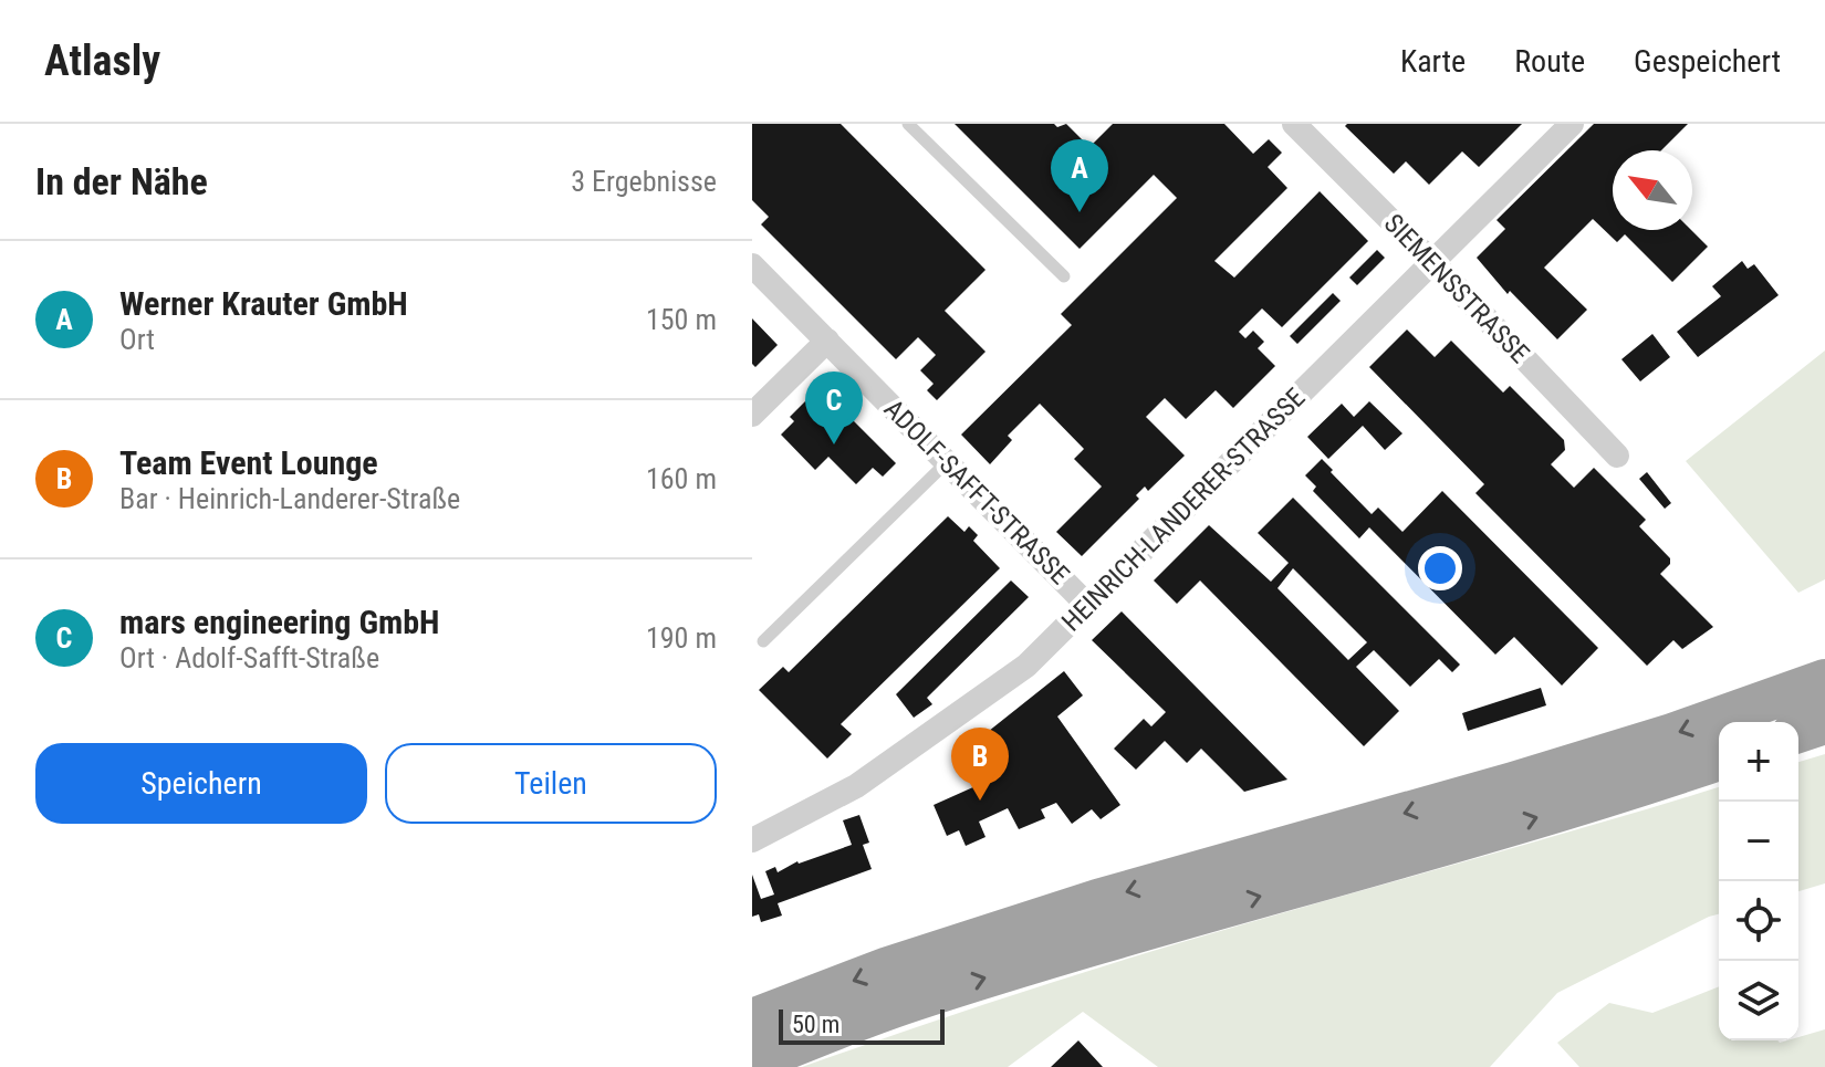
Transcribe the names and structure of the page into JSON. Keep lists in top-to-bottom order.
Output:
{
  "streets": {
    "street": ["SIEMENSSTRASSE", "ADOLF-SAFFT-STRASSE", "HEINRICH-LANDERER-STRASSE"]
  },
  "crossings": [
    ["SIEMENSSTRASSE", "HEINRICH-LANDERER-STRASSE"],
    ["ADOLF-SAFFT-STRASSE", "HEINRICH-LANDERER-STRASSE"]
  ],
  "scale_bar": "50 m",
  "north": "top left",
  "page": {
    "header": "Atlasly",
    "nav": ["Karte", "Route", "Gespeichert"],
    "heading": ["In der Nähe", "3 Ergebnisse"],
    "pins": ["A", "C", "B"],
    "list": [
      {
        "mark": "A",
        "name": "Werner Krauter GmbH",
        "note": "Ort",
        "value": "150 m"
      },
      {
        "mark": "B",
        "name": "Team Event Lounge",
        "note": "Bar · Heinrich-Landerer-Straße",
        "value": "160 m"
      },
      {
        "mark": "C",
        "name": "mars engineering GmbH",
        "note": "Ort · Adolf-Safft-Straße",
        "value": "190 m"
      }
    ],
    "buttons": ["Speichern", "Teilen"],
    "map_buttons": ["+", "−"],
    "scale": "50 m"
  }
}
